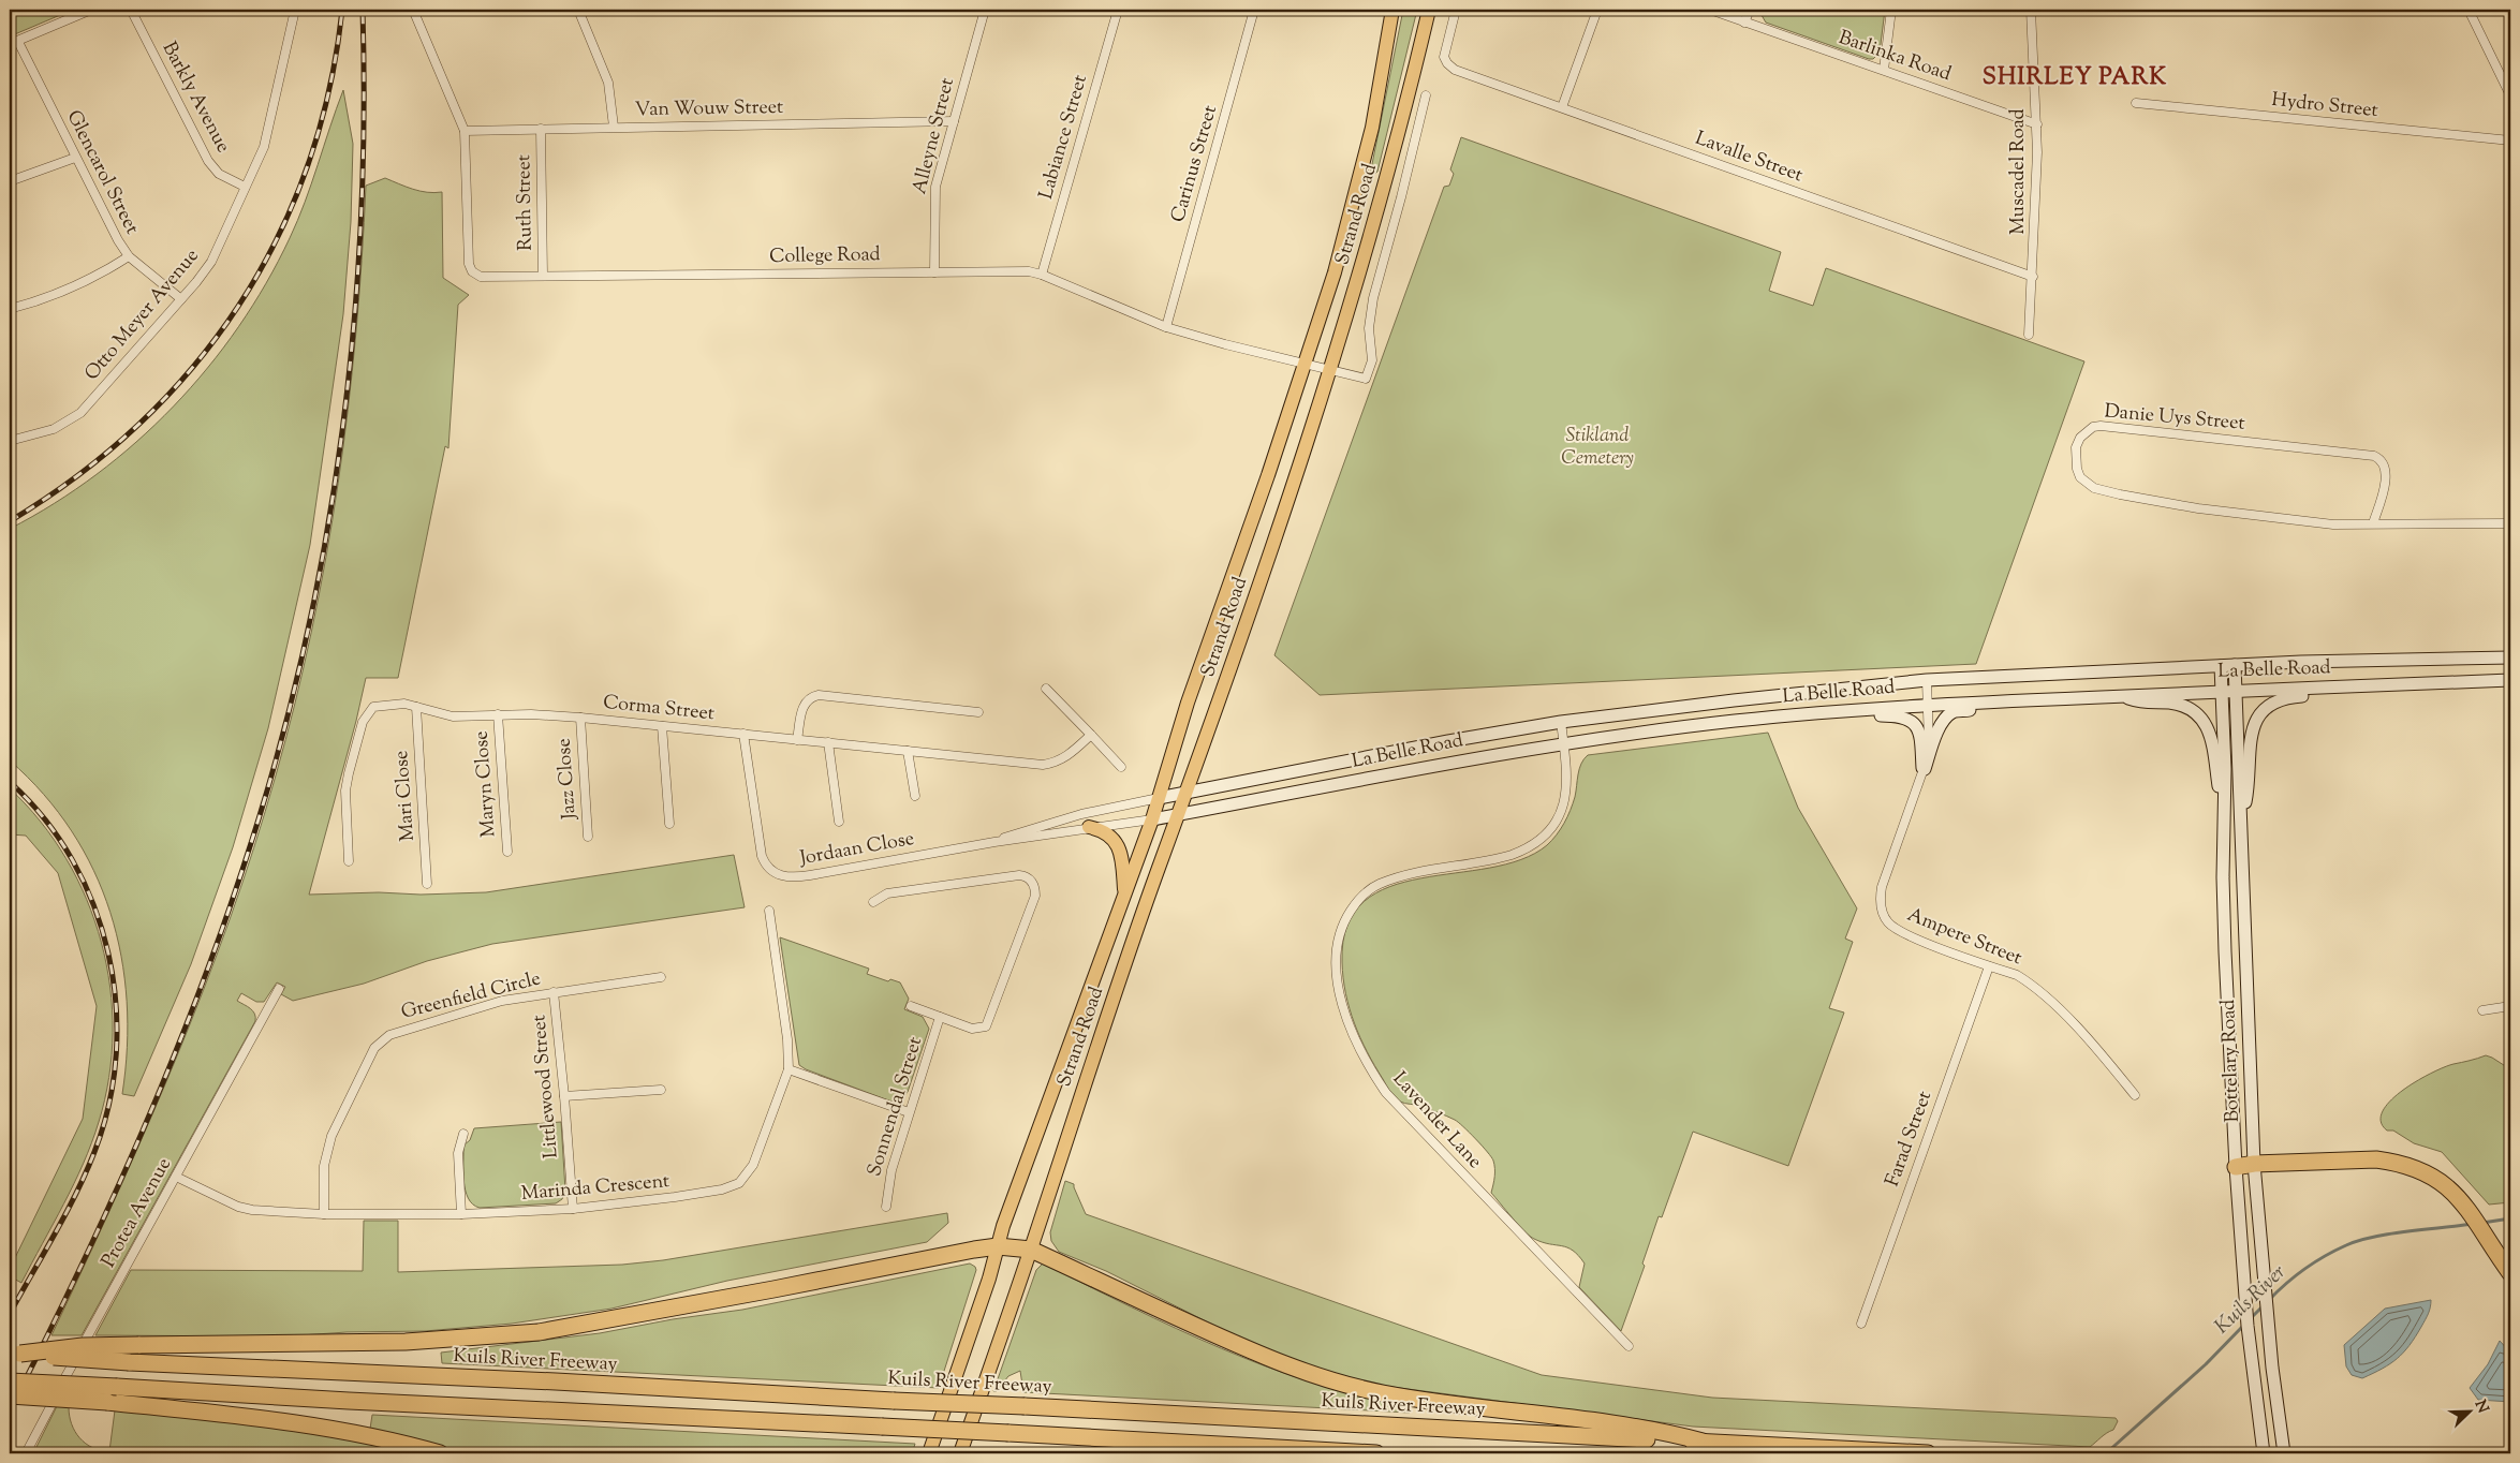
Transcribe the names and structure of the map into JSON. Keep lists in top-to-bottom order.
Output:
{
  "streets": {
    "highway": ["Kuils River Freeway"],
    "main road": ["Strand Road", "La Belle Road", "Bottelary Road"],
    "street": [
      "Barlinka Road",
      "Barkly Avenue",
      "Hydro Street",
      "Van Wouw Street",
      "Alleyne Street",
      "Labiance Street",
      "Lavalle Street",
      "Carinus Street",
      "Muscadel Road",
      "Glencarol Street",
      "Ruth Street",
      "College Road",
      "Otto Meyer Avenue",
      "Danie Uys Street",
      "Corma Street",
      "Jazz Close",
      "Maryn Close",
      "Mari Close",
      "Jordaan Close",
      "Ampere Street",
      "Greenfield Circle",
      "Littlewood Street",
      "Sonnendal Street",
      "Lavender Lane",
      "Farad Street",
      "Marinda Crescent",
      "Protea Avenue"
    ]
  },
  "crossings": [
    ["Barlinka Road", "Muscadel Road"],
    ["Barkly Avenue", "Otto Meyer Avenue"],
    ["Van Wouw Street", "Alleyne Street"],
    ["Van Wouw Street", "Ruth Street"],
    ["Van Wouw Street", "College Road"],
    ["Alleyne Street", "College Road"],
    ["Labiance Street", "College Road"],
    ["Lavalle Street", "Muscadel Road"],
    ["Carinus Street", "College Road"],
    ["Glencarol Street", "Otto Meyer Avenue"],
    ["Ruth Street", "College Road"],
    ["Strand Road", "College Road"],
    ["Strand Road", "La Belle Road"],
    ["Strand Road", "Jordaan Close"],
    ["La Belle Road", "Jordaan Close"],
    ["La Belle Road", "Ampere Street"],
    ["La Belle Road", "Bottelary Road"],
    ["La Belle Road", "Lavender Lane"],
    ["Corma Street", "Jazz Close"],
    ["Corma Street", "Maryn Close"],
    ["Corma Street", "Mari Close"],
    ["Corma Street", "Jordaan Close"],
    ["Ampere Street", "Farad Street"],
    ["Greenfield Circle", "Littlewood Street"],
    ["Greenfield Circle", "Marinda Crescent"],
    ["Littlewood Street", "Marinda Crescent"],
    ["Marinda Crescent", "Protea Avenue"]
  ],
  "districts": ["SHIRLEY PARK"],
  "water": ["Kuils River"],
  "parks": ["Stikland Cemetery"],
  "north": "top right"
}
